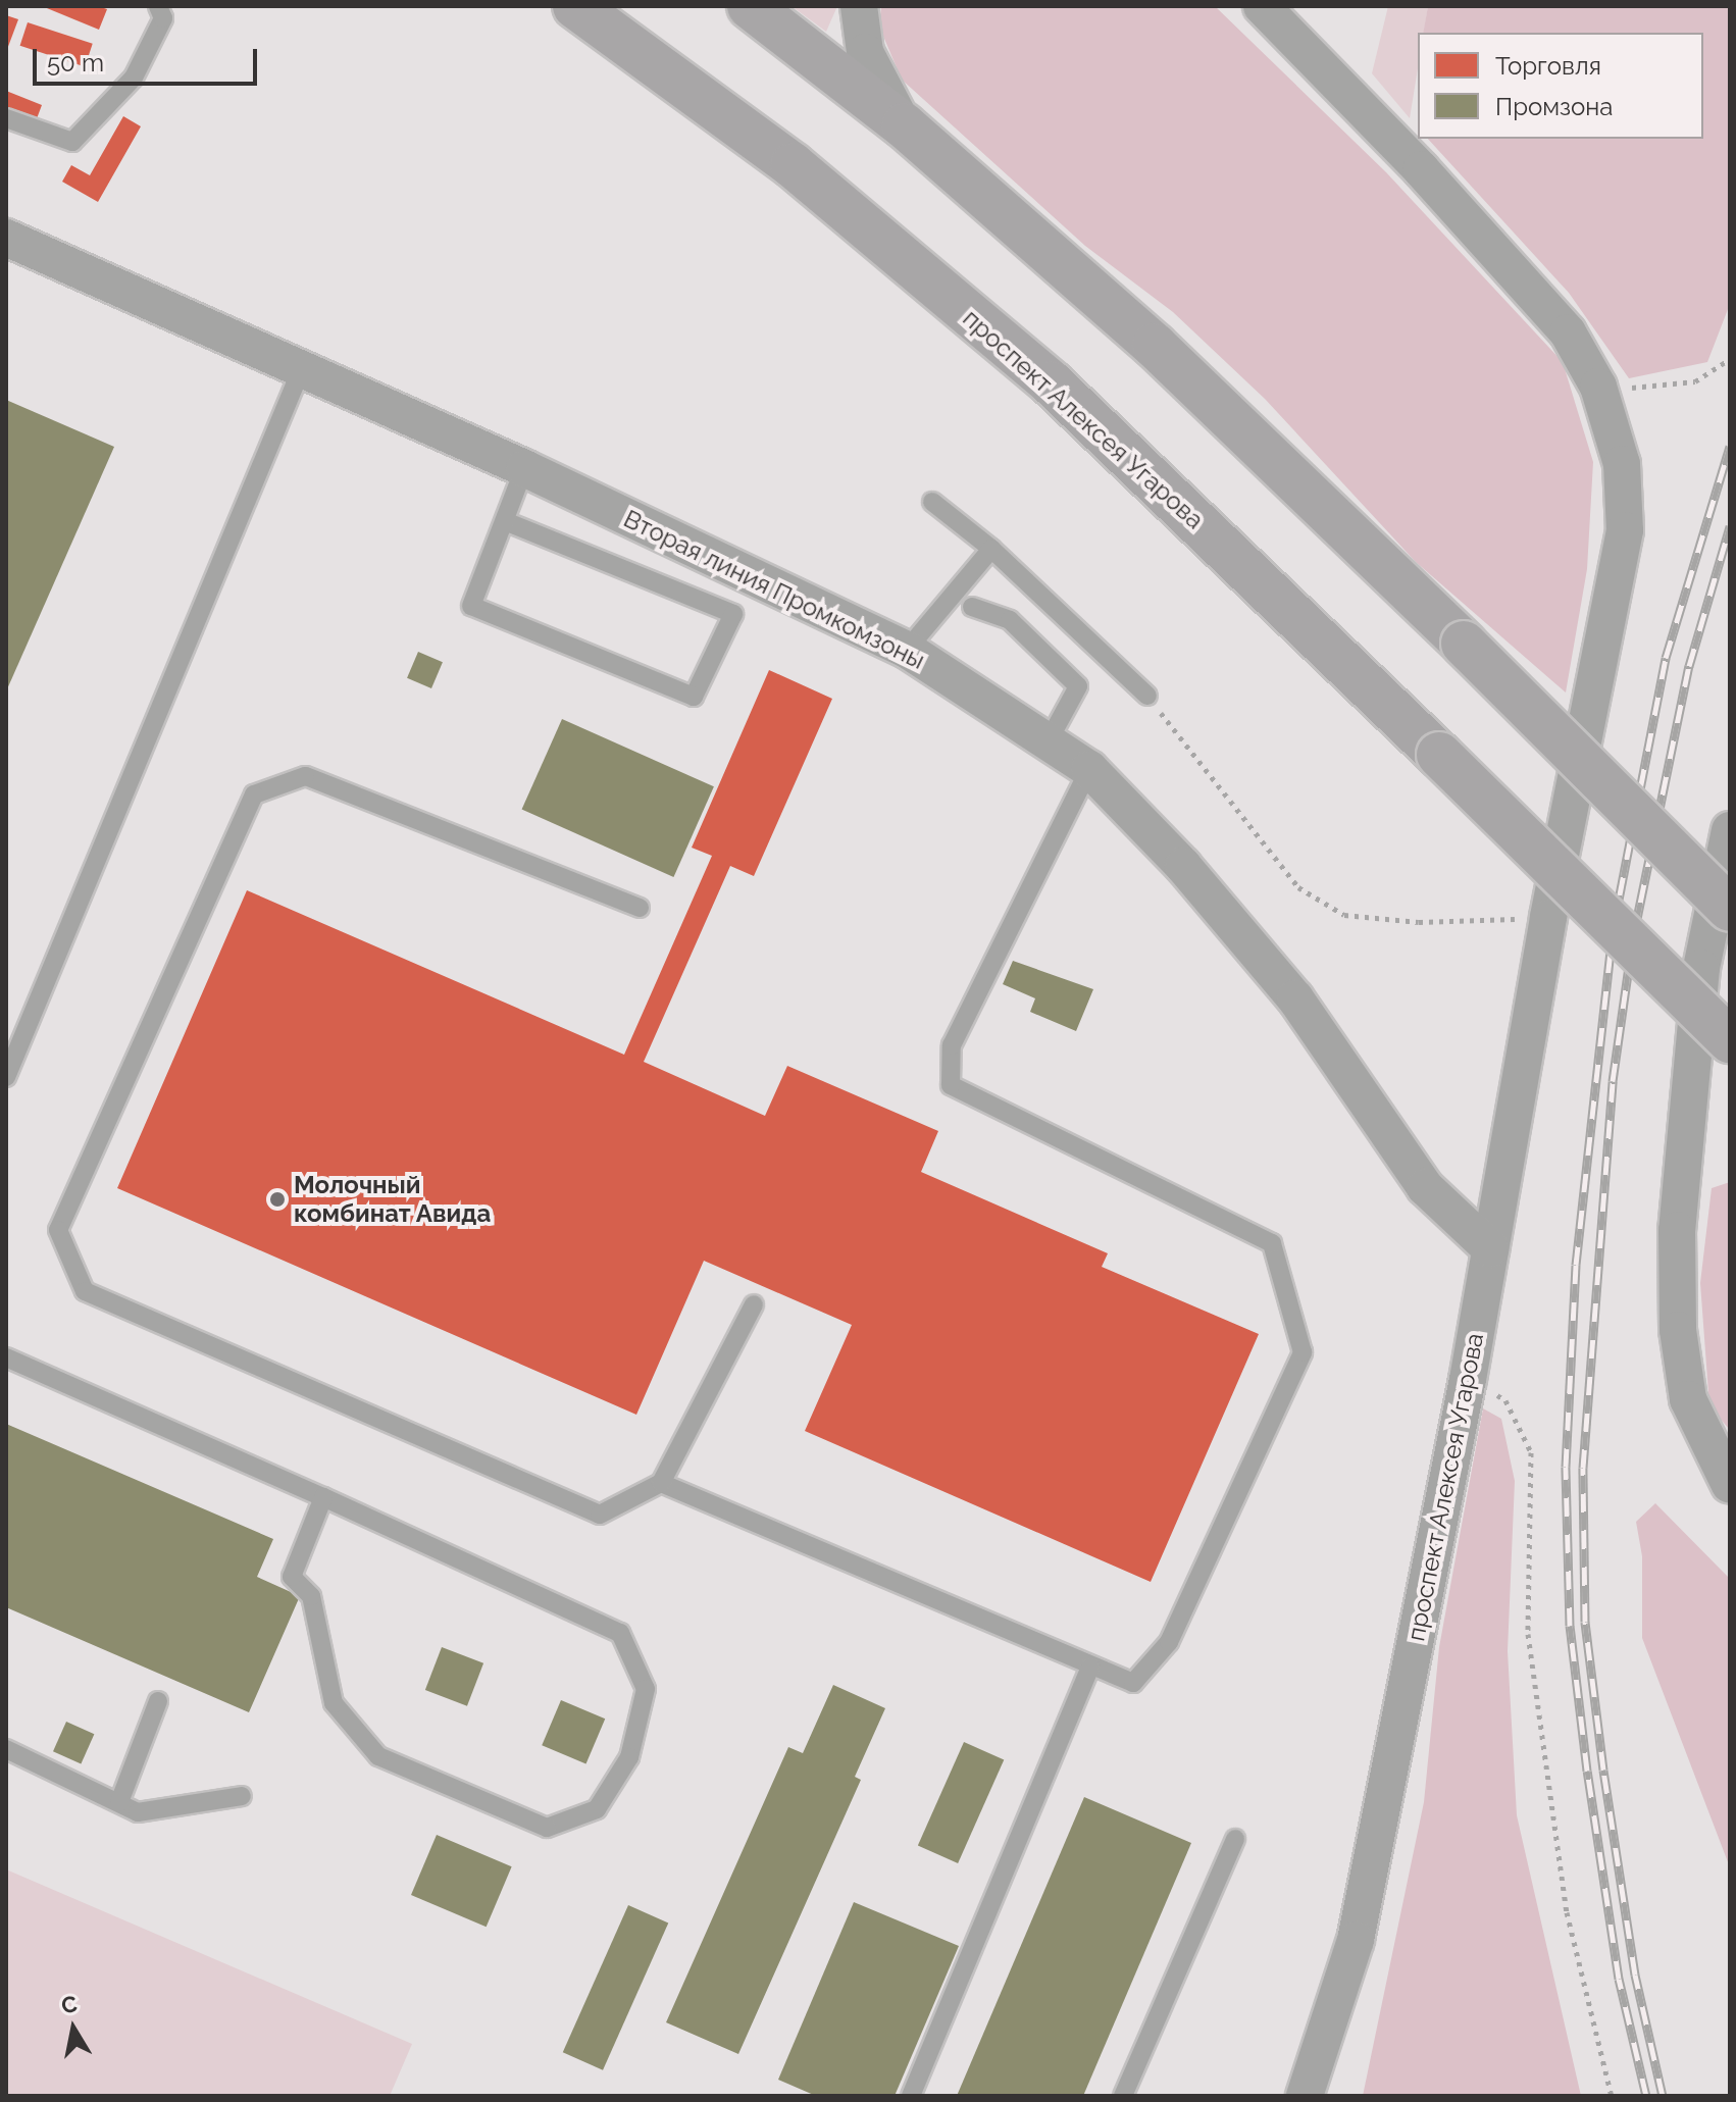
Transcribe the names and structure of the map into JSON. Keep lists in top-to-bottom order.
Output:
{
  "streets": {
    "main road": ["проспект Алексея Угарова"],
    "street": ["Вторая линия Промкомзоны"]
  },
  "crossings": [
    ["проспект Алексея Угарова", "Вторая линия Промкомзоны"]
  ],
  "places": ["Молочный комбинат Авида"],
  "legend": ["Торговля", "Промзона"],
  "scale_bar": "50 m",
  "north": "top"
}
